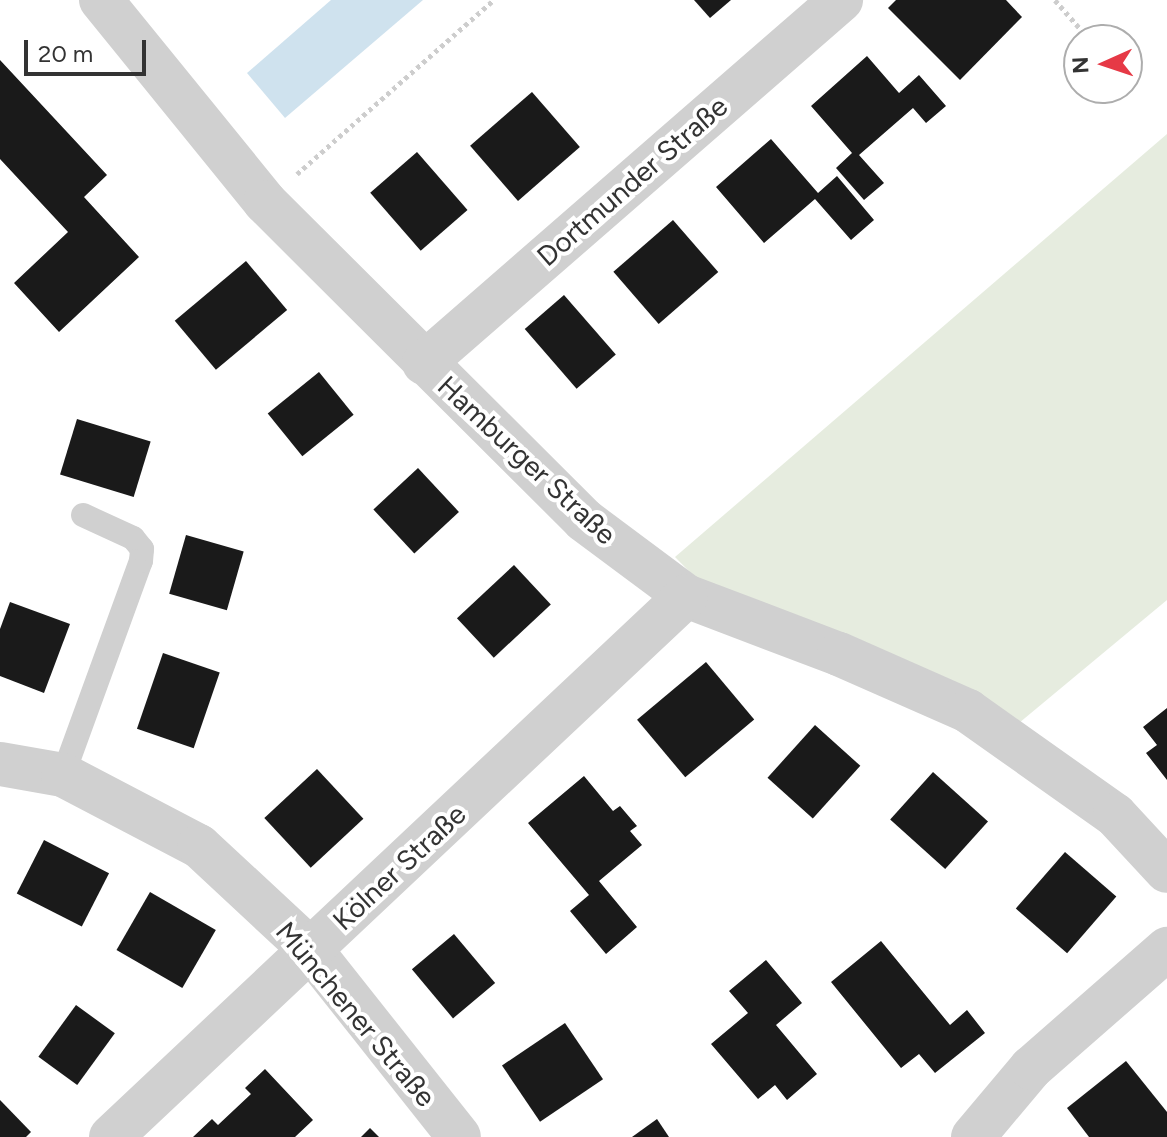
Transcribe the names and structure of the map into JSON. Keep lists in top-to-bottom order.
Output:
{
  "streets": {
    "street": [
      "Dortmunder Straße",
      "Hamburger Straße",
      "Kölner Straße",
      "Münchener Straße"
    ]
  },
  "crossings": [
    ["Dortmunder Straße", "Hamburger Straße"],
    ["Hamburger Straße", "Kölner Straße"],
    ["Kölner Straße", "Münchener Straße"]
  ],
  "scale_bar": "20 m",
  "north": "left"
}
